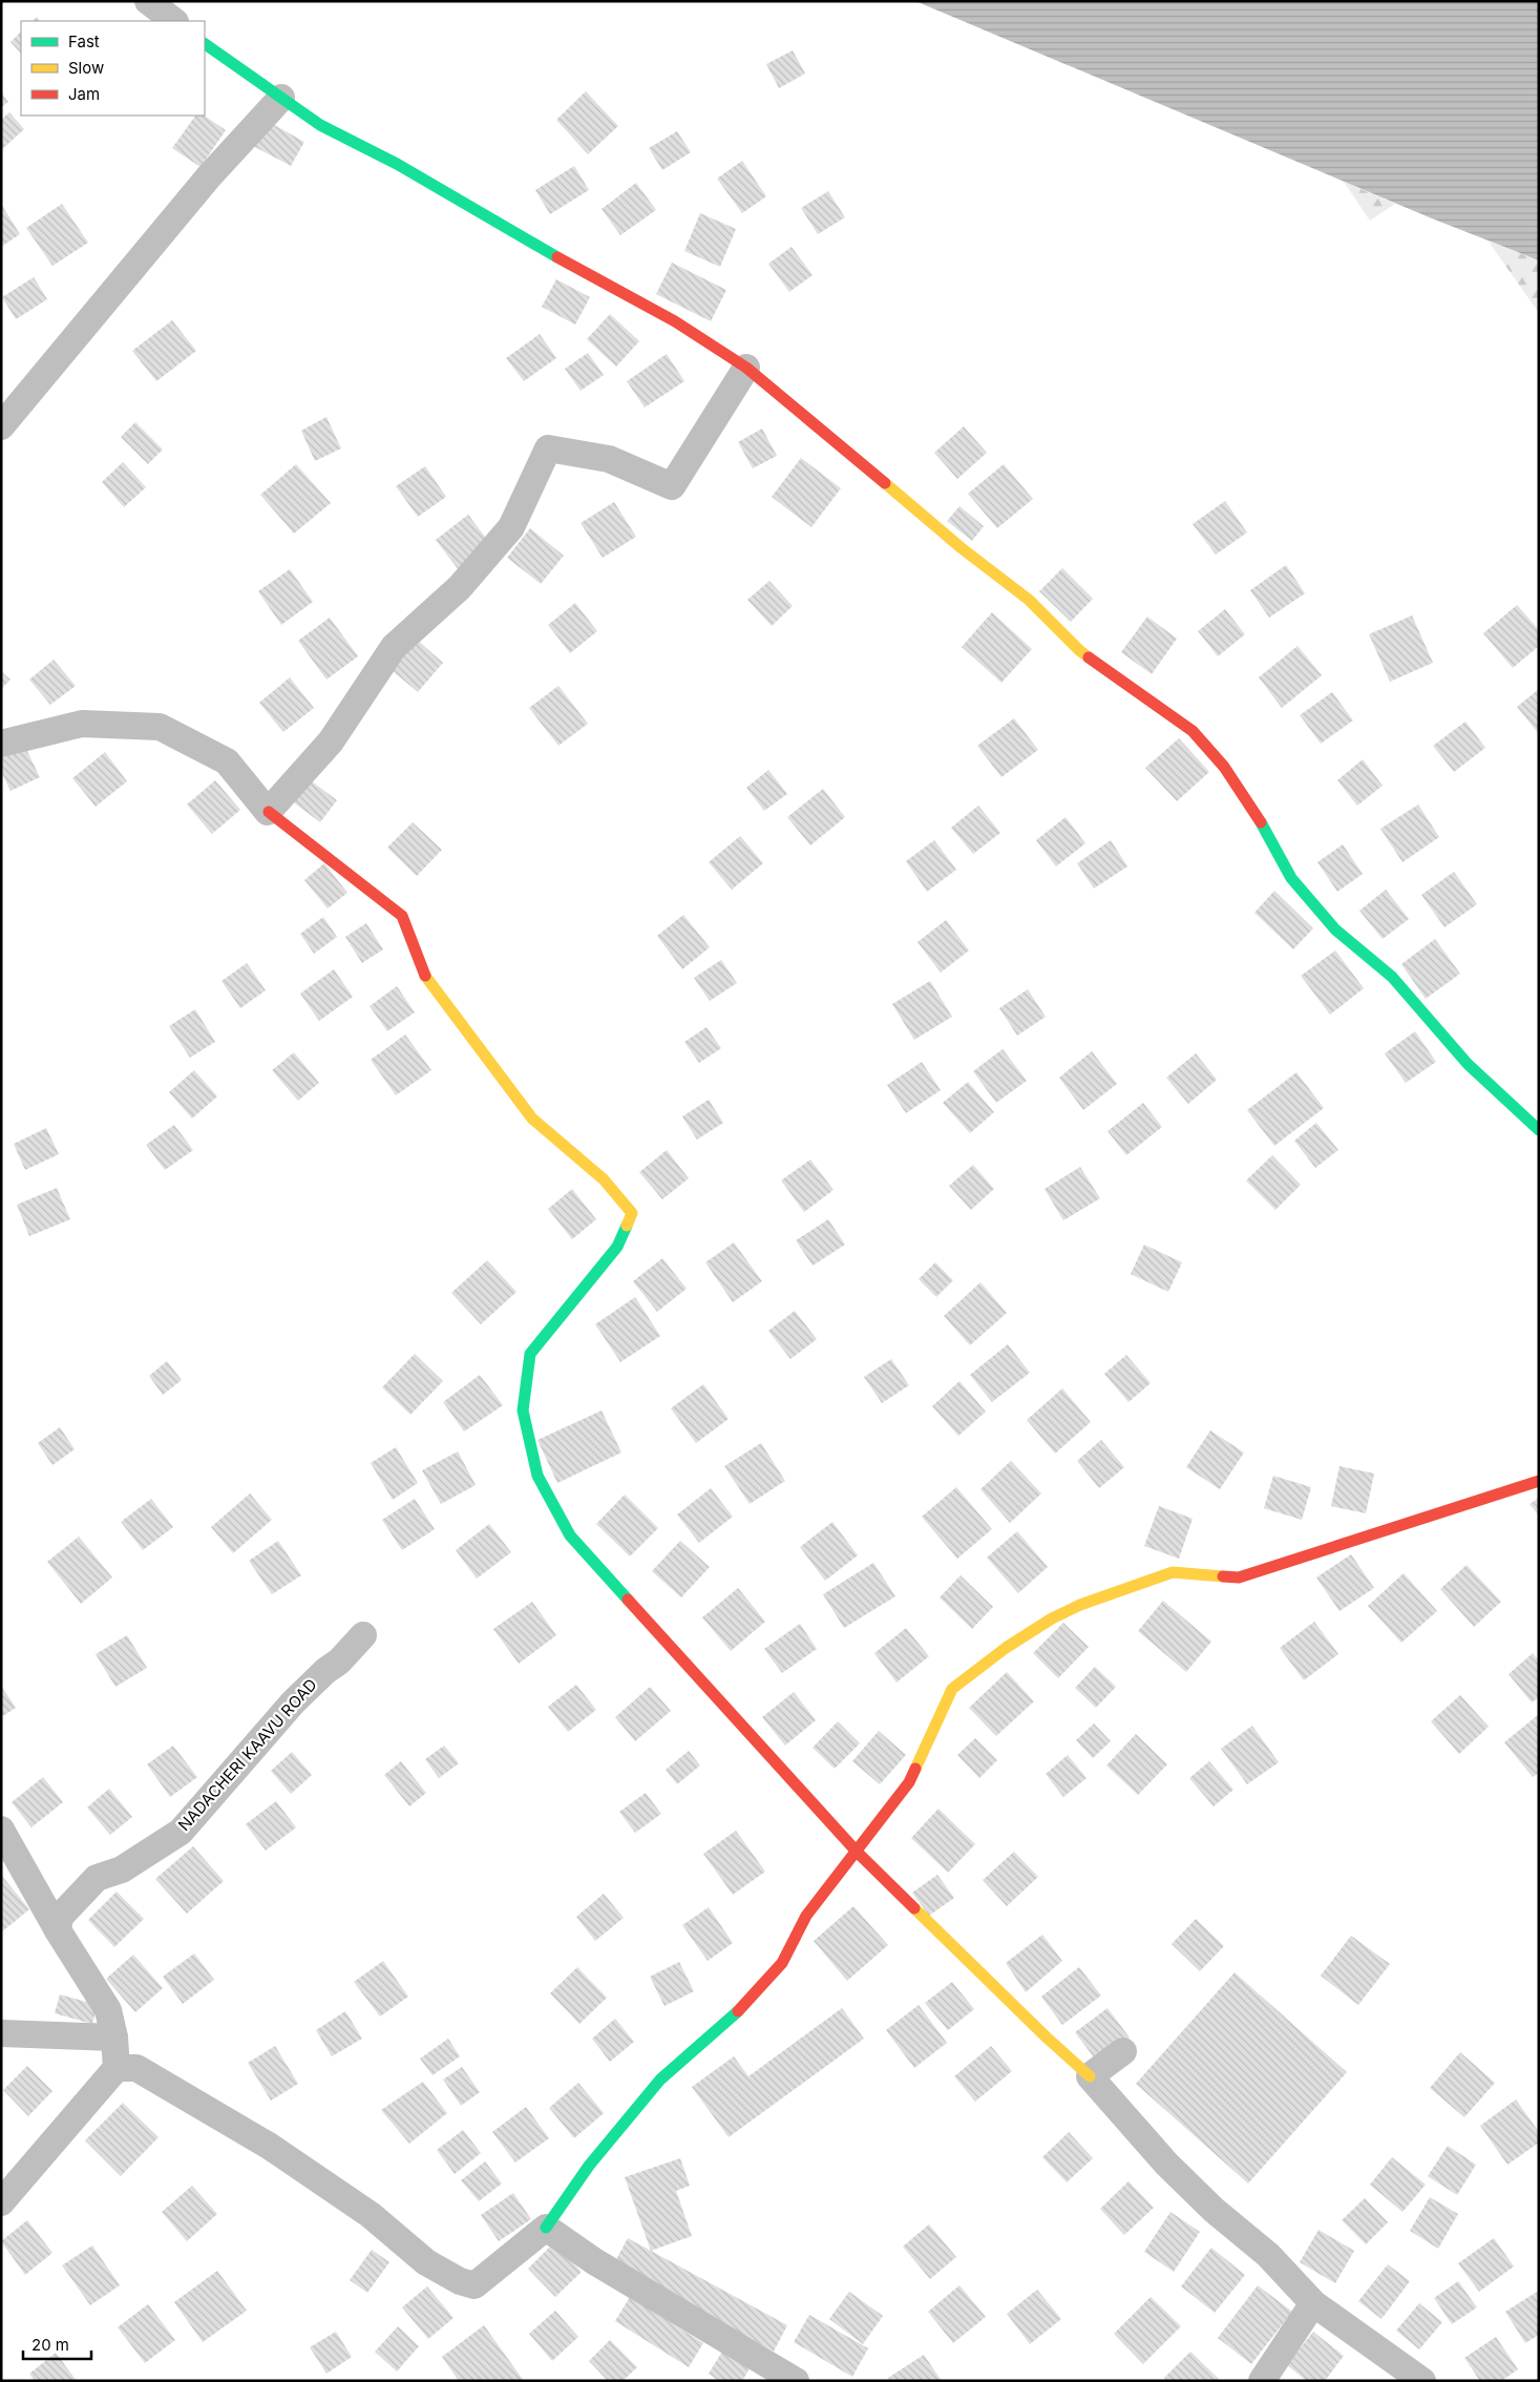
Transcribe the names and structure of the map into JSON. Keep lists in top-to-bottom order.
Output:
{
  "streets": {
    "street": ["NADACHERI KAAVU ROAD"]
  },
  "legend": ["Fast", "Slow", "Jam"],
  "scale_bar": "20 m"
}
